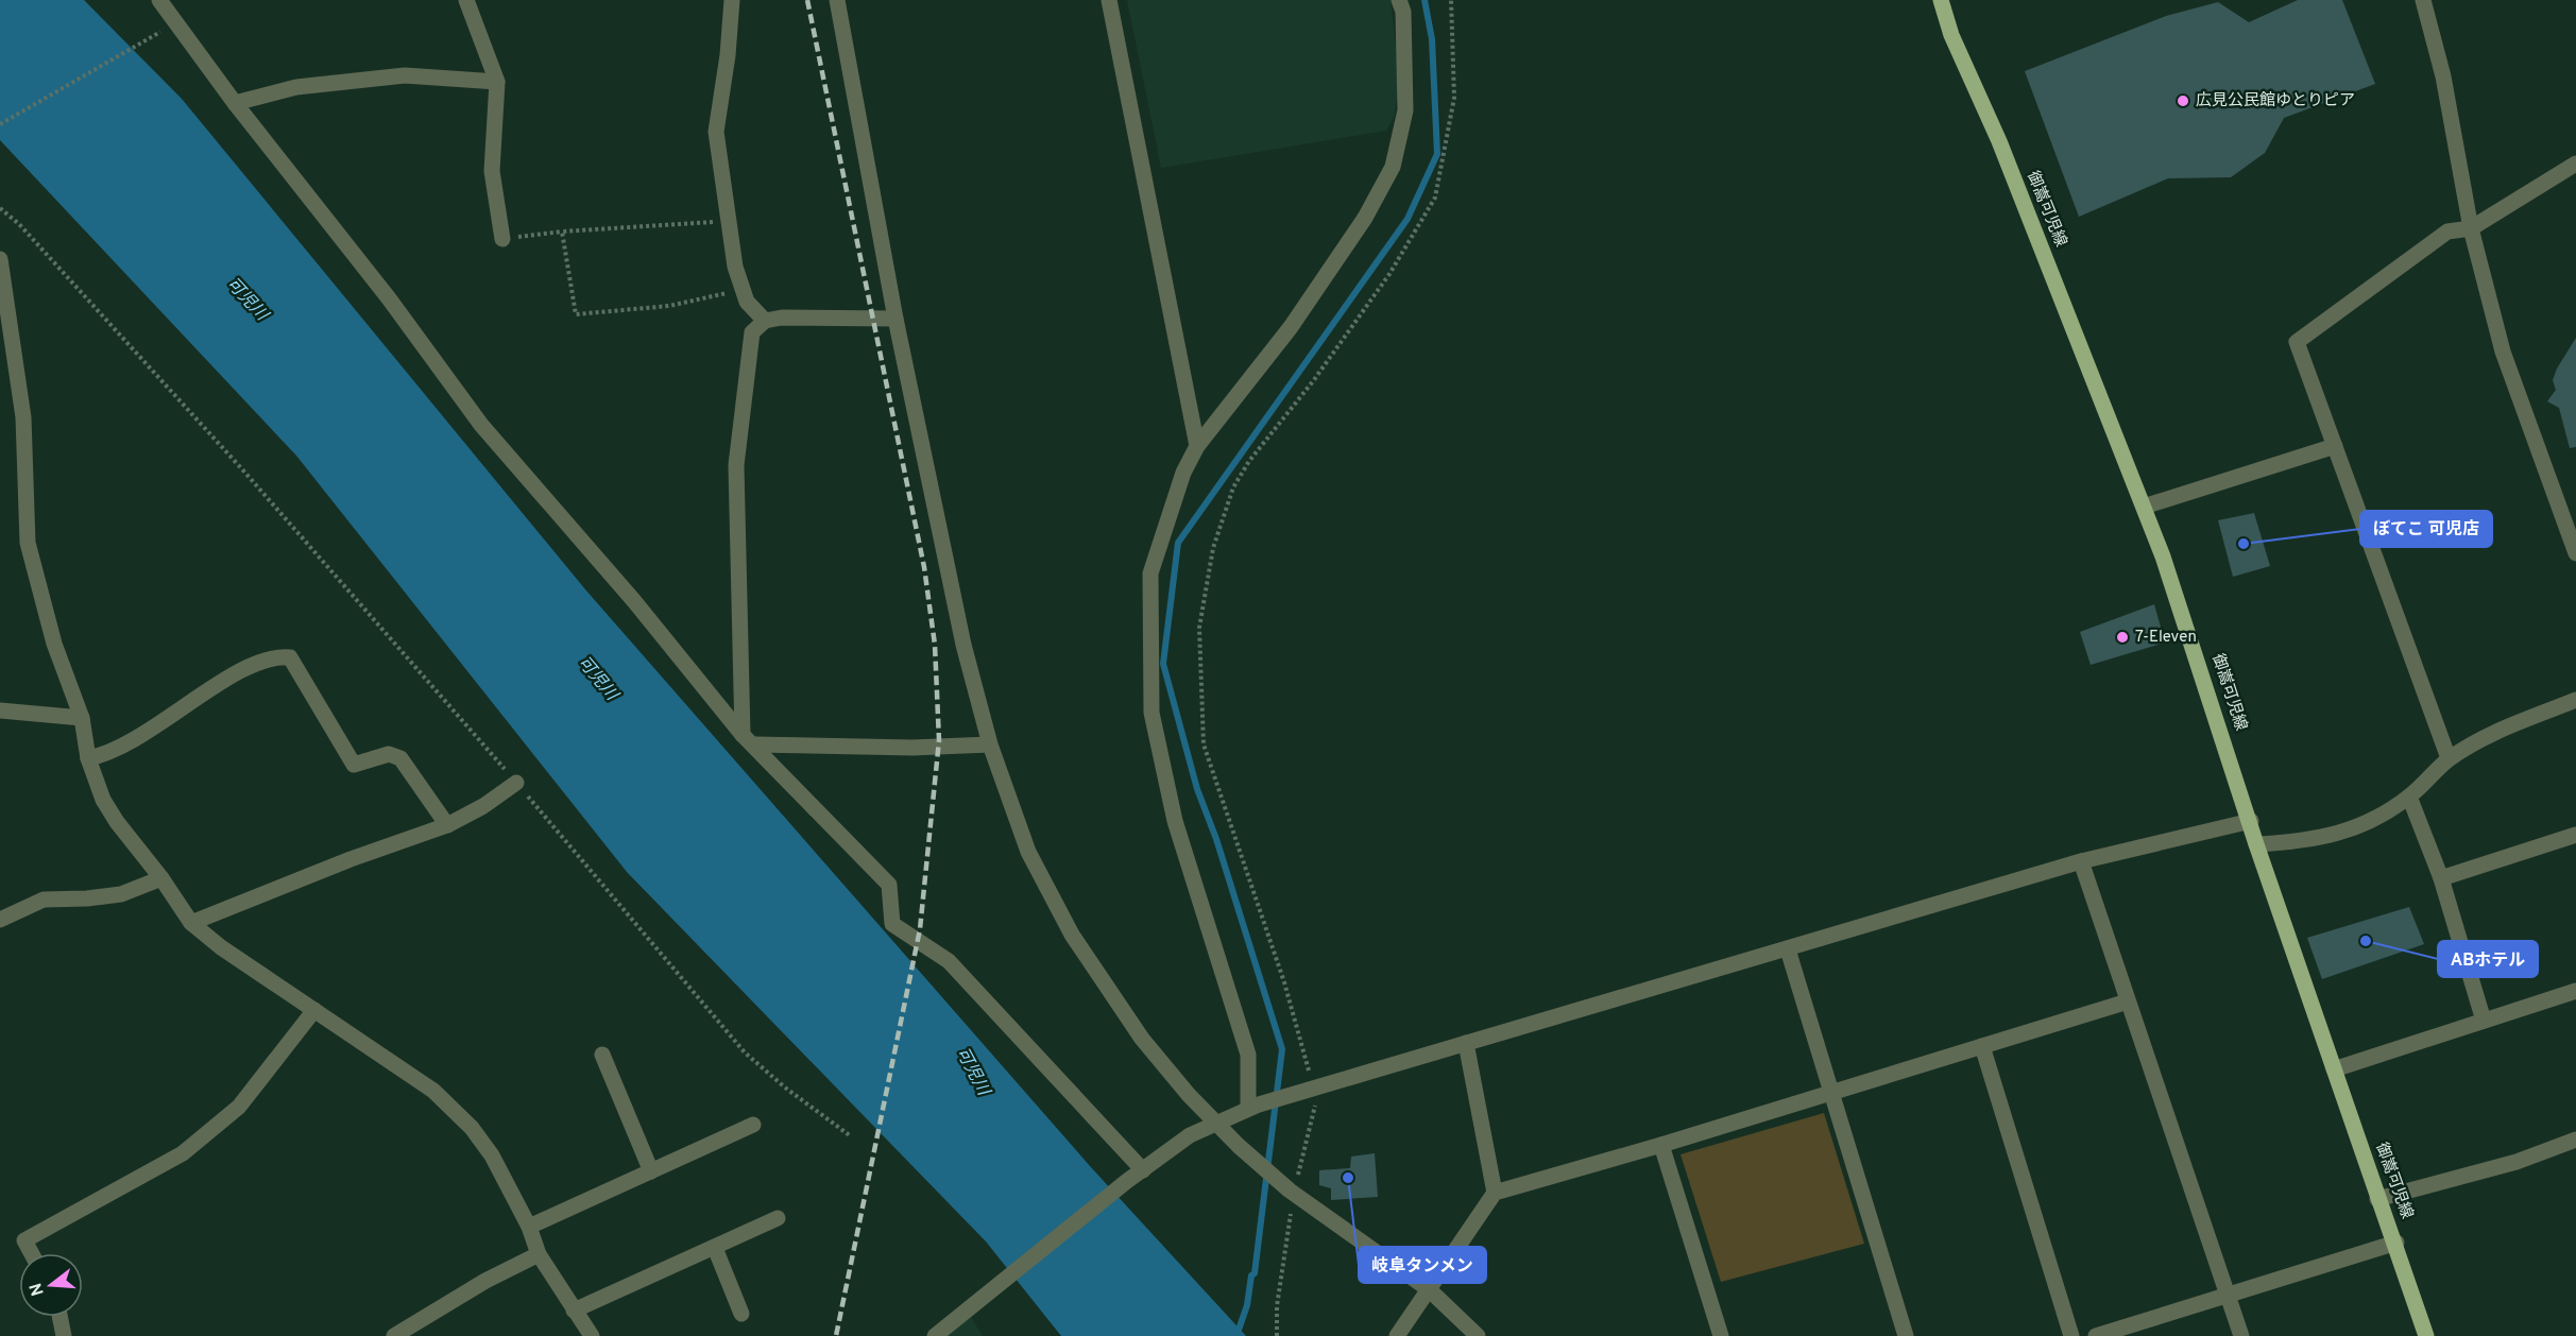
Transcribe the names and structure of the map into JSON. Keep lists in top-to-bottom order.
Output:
{
  "streets": {
    "main road": ["御嵩可児線"]
  },
  "water": ["可児川"],
  "places": [
    "広見公民館ゆとりピア",
    "ぼてこ 可児店",
    "7-Eleven",
    "ABホテル",
    "岐阜タンメン"
  ],
  "north": "left"
}
